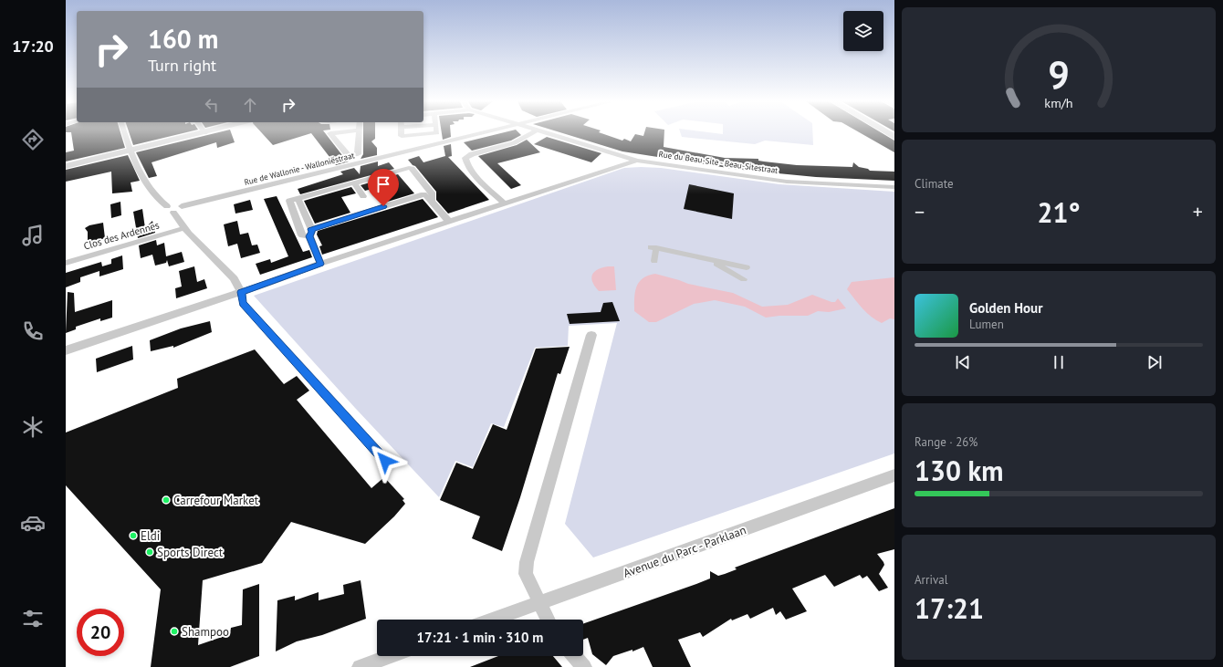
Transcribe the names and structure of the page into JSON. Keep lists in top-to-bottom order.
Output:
{
  "streets": {
    "street": [
      "Rue du Beau-Site - Beau-Sitestraat",
      "Rue de Wallonie - Walloniëstraat",
      "Clos des Ardennes",
      "Avenue du Parc - Parklaan"
    ]
  },
  "places": [
    "Carrefour Market",
    "Eldi",
    "Sports Direct",
    "Shampoo"
  ],
  "page": {
    "tabs": "17:20",
    "turn": ["160 m", "Turn right"],
    "tile": [
      "Climate",
      ["Range · 26%", "130 km"],
      ["Arrival", "17:21"]
    ],
    "heat": ["−", "21°", "+"],
    "song": ["Golden Hour", "Lumen"],
    "limit": "20",
    "trip": "17:21 · 1 min · 310 m",
    "gauge": ["9", "km/h"]
  }
}
